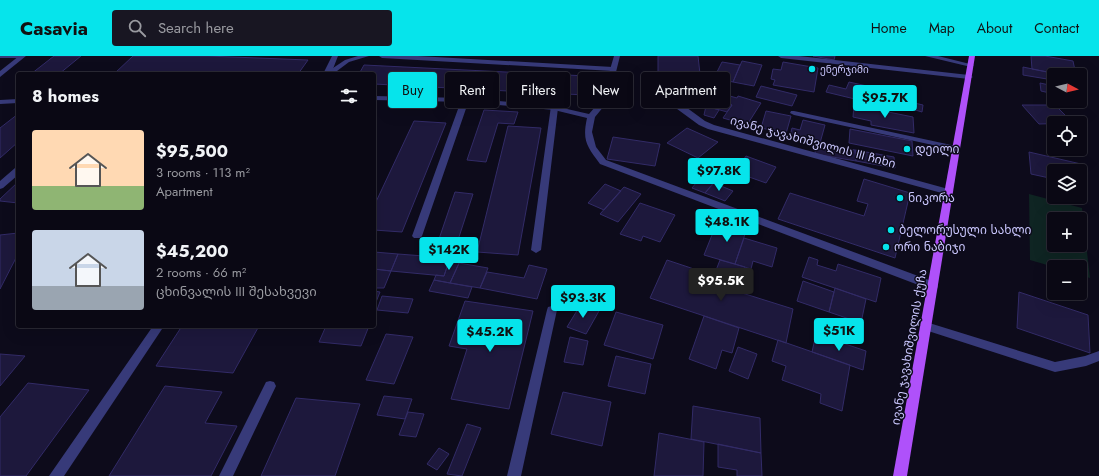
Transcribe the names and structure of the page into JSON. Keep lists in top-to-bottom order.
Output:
{
  "streets": {
    "main road": ["ივანე ჯავახიშვილის ქუჩა"],
    "street": ["ივანე ჯავახიშვილის III ჩიხი"]
  },
  "crossings": [
    ["ივანე ჯავახიშვილის III ჩიხი", "ივანე ჯავახიშვილის ქუჩა"]
  ],
  "places": [
    "ენერჯიმი",
    "დეილი",
    "ნიკორა",
    "ბელორუსული სახლი",
    "ორი ნაბიჯი"
  ],
  "north": "right",
  "page": {
    "header": "Casavia",
    "search": "Search here",
    "nav": [
      "Home",
      "Map",
      "About",
      "Contact"
    ],
    "map_buttons": ["+", "−"],
    "chip": [
      "Buy",
      "Rent",
      "Filters",
      "New",
      "Apartment"
    ],
    "heading": "8 homes",
    "price": [
      "$95.7K",
      "$97.8K",
      "$48.1K",
      "$142K",
      "$95.5K",
      "$93.3K",
      "$51K",
      "$45.2K"
    ],
    "list": [
      {
        "name": "$95,500",
        "note": "3 rooms · 113 m² · Apartment"
      },
      {
        "name": "$45,200",
        "note": "2 rooms · 66 m² · ცხინვალის III შესახვევი"
      }
    ]
  }
}
